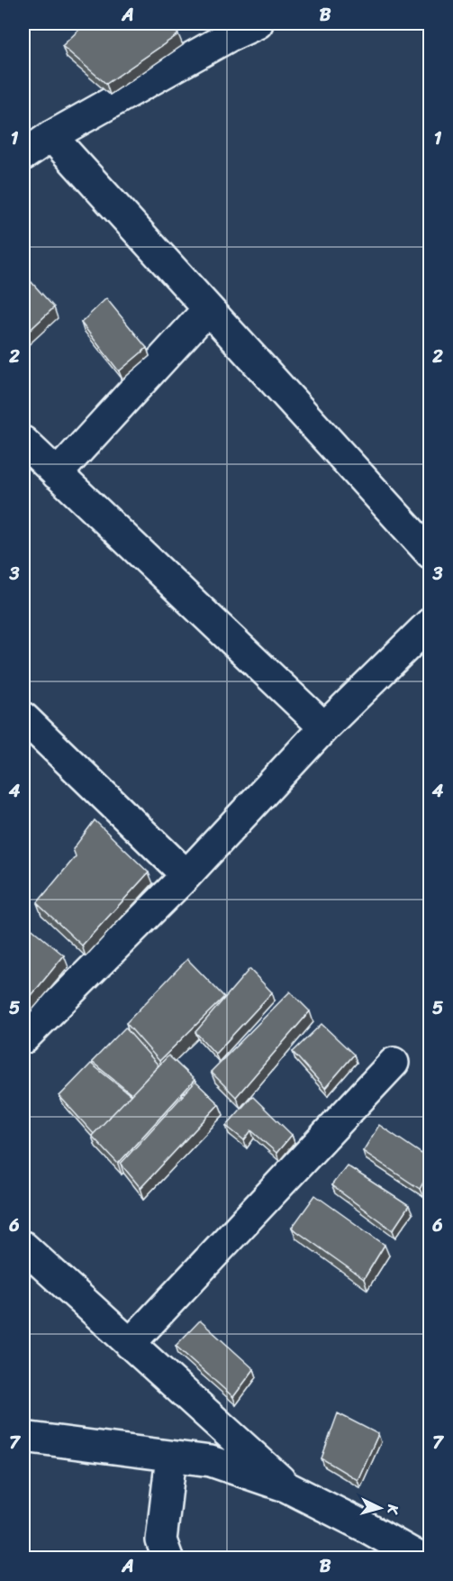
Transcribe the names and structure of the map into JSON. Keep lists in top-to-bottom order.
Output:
{
  "north": "right",
  "grid": {
    "columns": ["A", "B"],
    "rows": [
      "1",
      "2",
      "3",
      "4",
      "5",
      "6",
      "7"
    ]
  }
}
